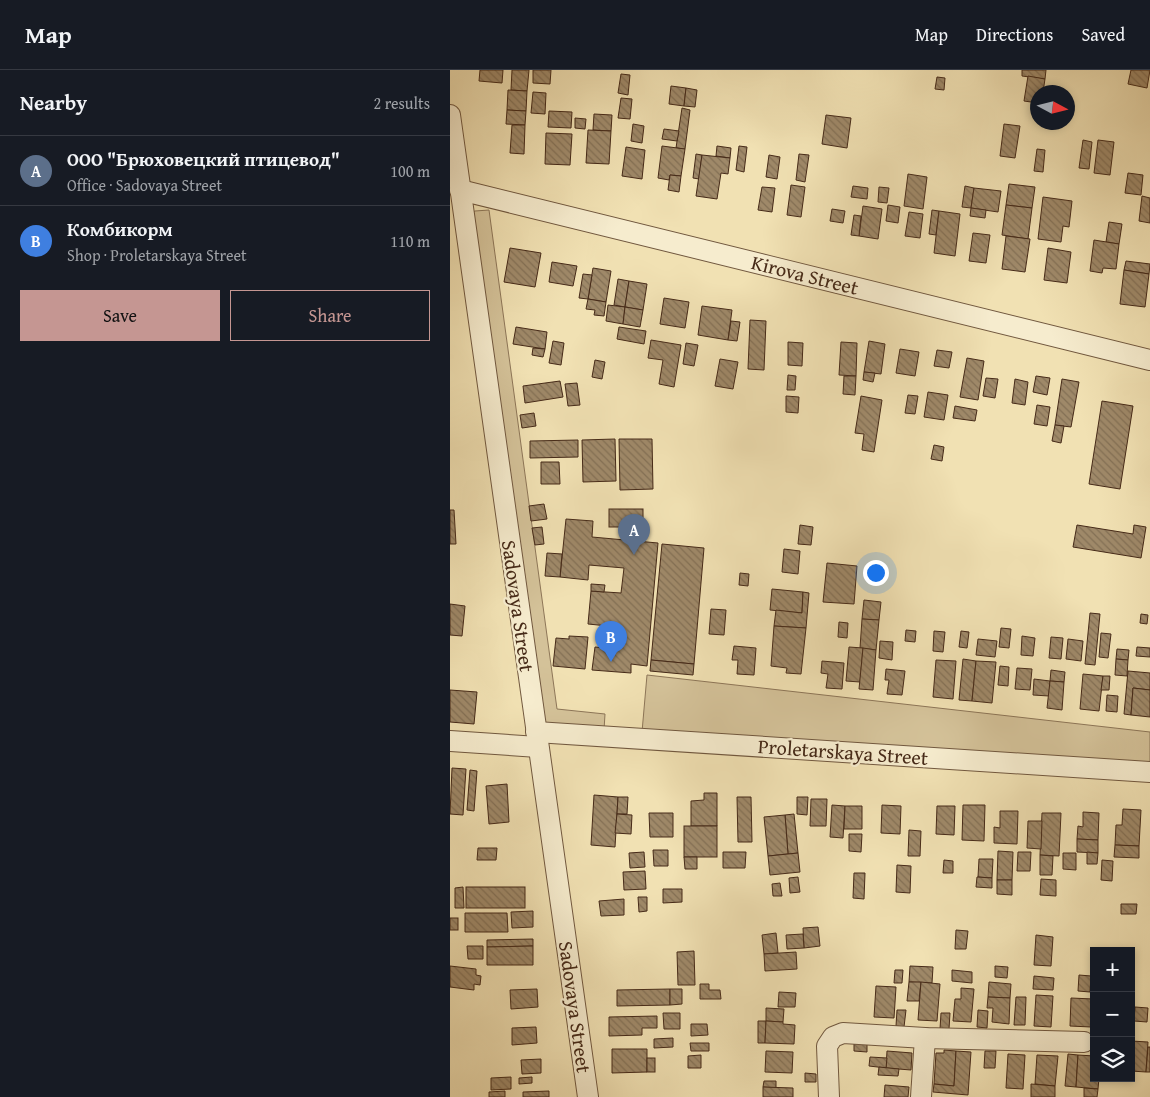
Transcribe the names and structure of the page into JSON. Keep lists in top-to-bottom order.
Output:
{
  "streets": {
    "street": ["Kirova Street", "Sadovaya Street", "Proletarskaya Street"]
  },
  "crossings": [
    ["Kirova Street", "Sadovaya Street"],
    ["Sadovaya Street", "Proletarskaya Street"]
  ],
  "north": "right",
  "page": {
    "header": "Map",
    "nav": ["Map", "Directions", "Saved"],
    "heading": ["Nearby", "2 results"],
    "list": [
      {
        "mark": "A",
        "name": "ООО \"Брюховецкий птицевод\"",
        "note": "Office · Sadovaya Street",
        "value": "100 m"
      },
      {
        "mark": "B",
        "name": "Комбикорм",
        "note": "Shop · Proletarskaya Street",
        "value": "110 m"
      }
    ],
    "buttons": ["Save", "Share"],
    "pins": ["A", "B"],
    "map_buttons": ["+", "−"]
  }
}
